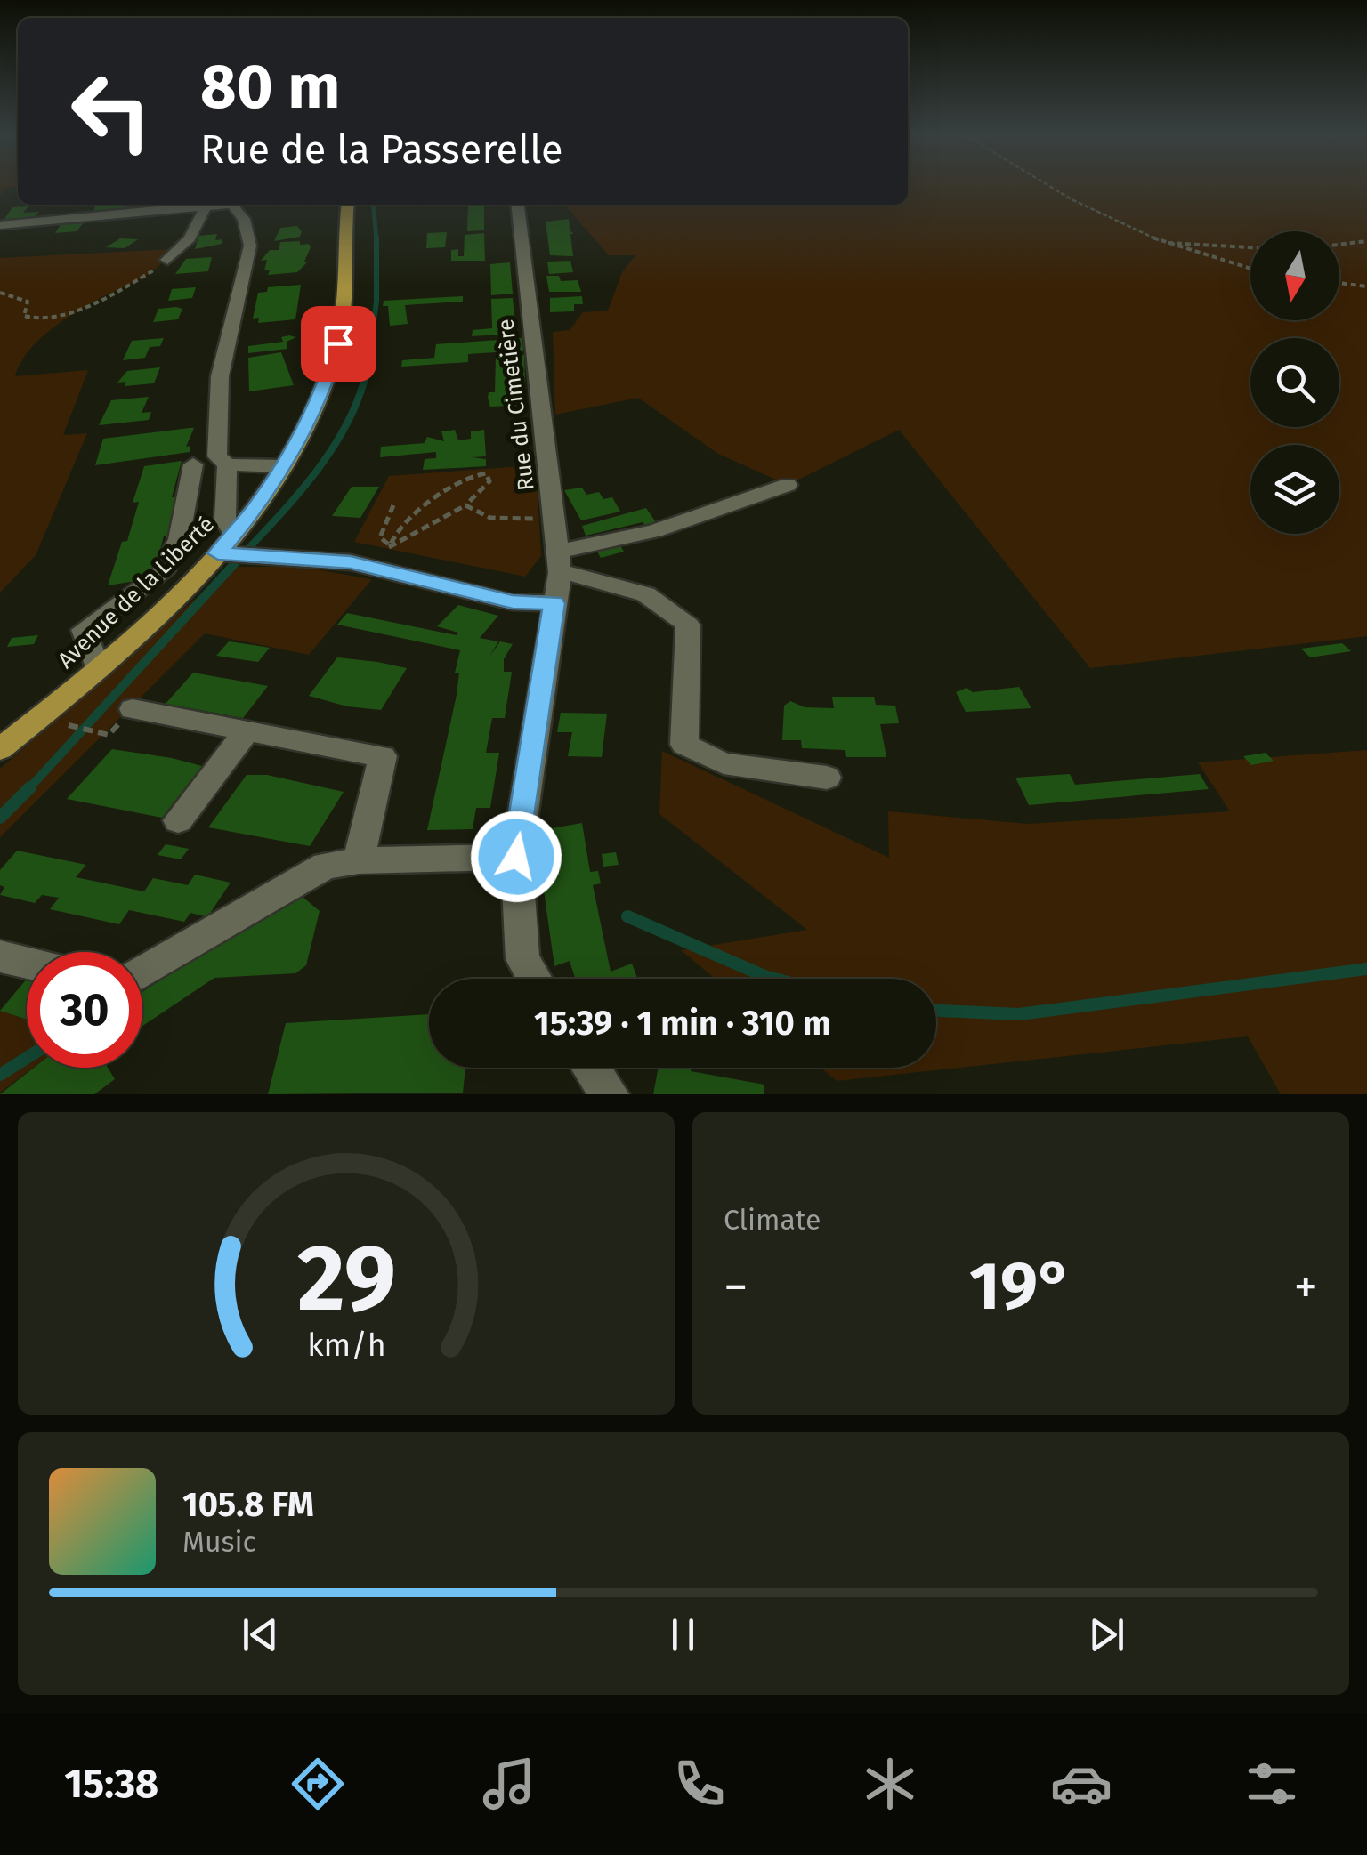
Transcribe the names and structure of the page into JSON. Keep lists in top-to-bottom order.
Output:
{
  "streets": {
    "main road": ["Avenue de la Liberté"],
    "street": ["Rue du Cimetière"]
  },
  "north": "bottom",
  "page": {
    "turn": ["80 m", "Rue de la Passerelle"],
    "limit": "30",
    "trip": "15:39 · 1 min · 310 m",
    "tile": "Climate",
    "heat": ["−", "19°", "+"],
    "song": ["105.8 FM", "Music"],
    "tabs": "15:38",
    "gauge": ["29", "km/h"]
  }
}
